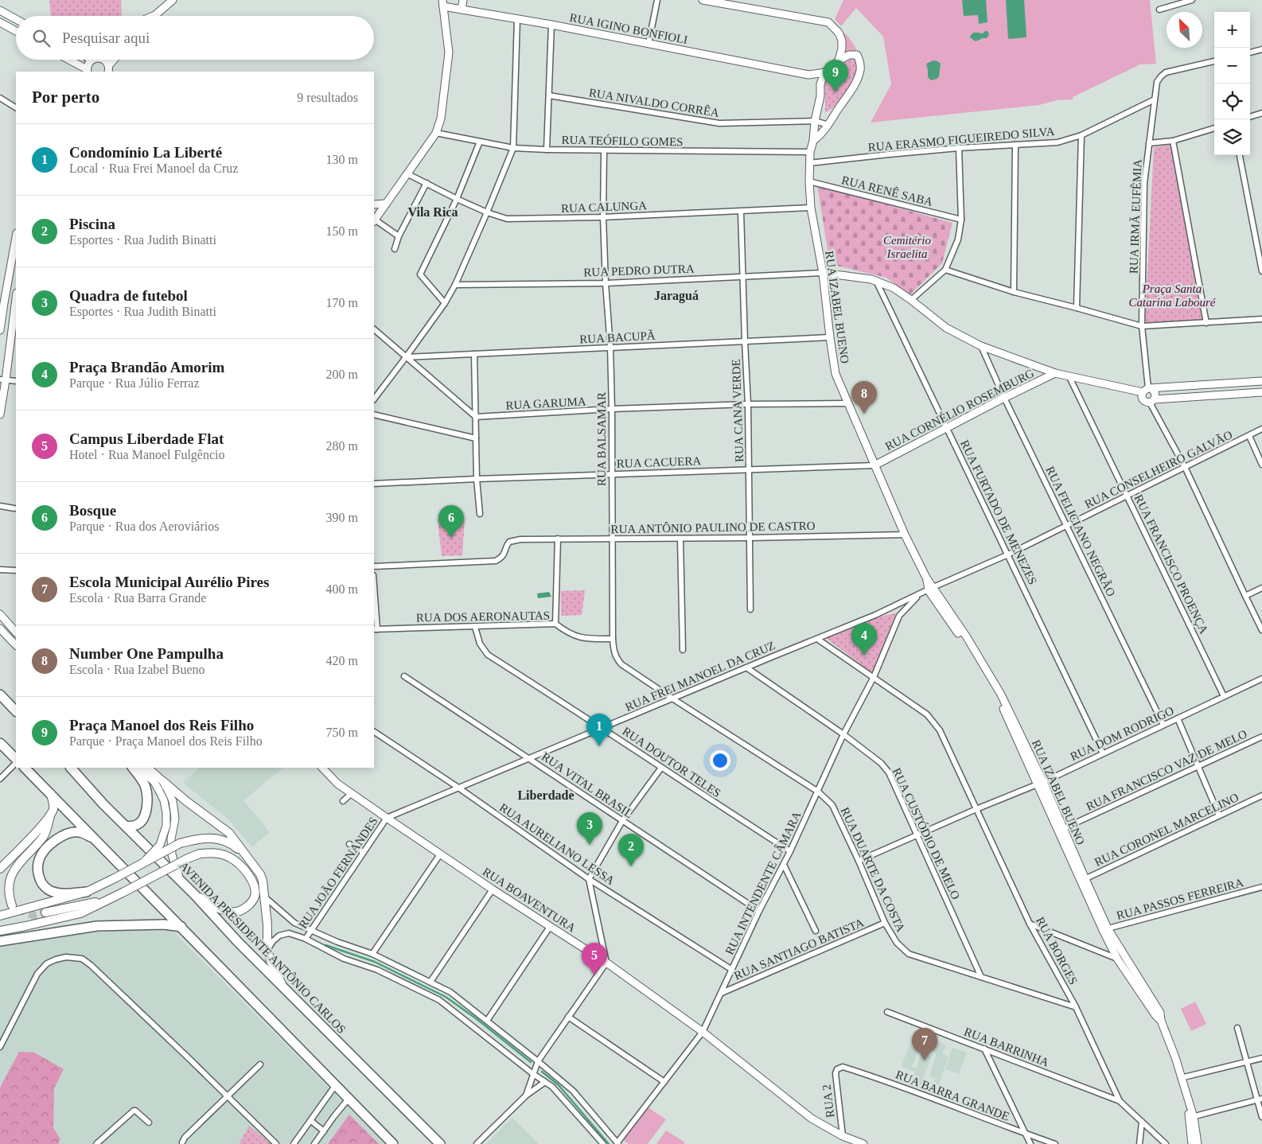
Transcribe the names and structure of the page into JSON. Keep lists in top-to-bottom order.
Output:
{
  "streets": {
    "highway": ["AVENIDA PRESIDENTE ANTÔNIO CARLOS"],
    "street": [
      "RUA IGINO BONFIOLI",
      "RUA NIVALDO CORRÊA",
      "RUA ERASMO FIGUEIREDO SILVA",
      "RUA TEÓFILO GOMES",
      "RUA RENÊ SABA",
      "RUA CALUNGA",
      "RUA IRMÃ EUFÊMIA",
      "RUA PEDRO DUTRA",
      "RUA IZABEL BUENO",
      "RUA BACUPÃ",
      "RUA GARUMA",
      "RUA CORNÉLIO ROSEMBURG",
      "RUA CANA VERDE",
      "RUA BALSAMAR",
      "RUA CACUERA",
      "RUA CONSELHEIRO GALVÃO",
      "RUA FURTADO DE MENEZES",
      "RUA ANTÔNIO PAULINO DE CASTRO",
      "RUA FELICIANO NEGRÃO",
      "RUA FRANCISCO PROENÇA",
      "RUA DOS AERONAUTAS",
      "RUA FREI MANOEL DA CRUZ",
      "RUA DOM RODRIGO",
      "RUA DOUTOR TELES",
      "RUA FRANCISCO VAZ DE MELO",
      "RUA VITAL BRASIL",
      "RUA CORONEL MARCELINO",
      "RUA CUSTÓDIO DE MELO",
      "RUA AURELIANO LESSA",
      "RUA DUARTE DA COSTA",
      "RUA JOÃO FERNANDES",
      "RUA INTENDENTE CÂMARA",
      "RUA PASSOS FERREIRA",
      "RUA BOAVENTURA",
      "RUA SANTIAGO BATISTA",
      "RUA BORGES",
      "RUA BARRINHA",
      "RUA BARRA GRANDE",
      "RUA 2"
    ]
  },
  "crossings": [
    ["RUA IGINO BONFIOLI", "RUA IZABEL BUENO"],
    ["RUA NIVALDO CORRÊA", "RUA IZABEL BUENO"],
    ["RUA ERASMO FIGUEIREDO SILVA", "RUA IRMÃ EUFÊMIA"],
    ["RUA ERASMO FIGUEIREDO SILVA", "RUA IZABEL BUENO"],
    ["RUA TEÓFILO GOMES", "RUA IZABEL BUENO"],
    ["RUA TEÓFILO GOMES", "RUA BALSAMAR"],
    ["RUA RENÊ SABA", "RUA IZABEL BUENO"],
    ["RUA CALUNGA", "RUA IZABEL BUENO"],
    ["RUA CALUNGA", "RUA CANA VERDE"],
    ["RUA CALUNGA", "RUA BALSAMAR"],
    ["RUA PEDRO DUTRA", "RUA IZABEL BUENO"],
    ["RUA PEDRO DUTRA", "RUA CANA VERDE"],
    ["RUA PEDRO DUTRA", "RUA BALSAMAR"],
    ["RUA IZABEL BUENO", "RUA BACUPÃ"],
    ["RUA IZABEL BUENO", "RUA GARUMA"],
    ["RUA IZABEL BUENO", "RUA CORNÉLIO ROSEMBURG"],
    ["RUA IZABEL BUENO", "RUA CACUERA"],
    ["RUA IZABEL BUENO", "RUA CONSELHEIRO GALVÃO"],
    ["RUA IZABEL BUENO", "RUA ANTÔNIO PAULINO DE CASTRO"],
    ["RUA IZABEL BUENO", "RUA FREI MANOEL DA CRUZ"],
    ["RUA IZABEL BUENO", "RUA DOM RODRIGO"],
    ["RUA IZABEL BUENO", "RUA FRANCISCO VAZ DE MELO"],
    ["RUA IZABEL BUENO", "RUA CORONEL MARCELINO"],
    ["RUA IZABEL BUENO", "RUA PASSOS FERREIRA"],
    ["RUA BACUPÃ", "RUA CANA VERDE"],
    ["RUA BACUPÃ", "RUA BALSAMAR"],
    ["RUA GARUMA", "RUA CANA VERDE"],
    ["RUA GARUMA", "RUA BALSAMAR"],
    ["RUA CORNÉLIO ROSEMBURG", "RUA CACUERA"],
    ["RUA CORNÉLIO ROSEMBURG", "RUA FURTADO DE MENEZES"],
    ["RUA CORNÉLIO ROSEMBURG", "RUA FELICIANO NEGRÃO"],
    ["RUA CANA VERDE", "RUA CACUERA"],
    ["RUA CANA VERDE", "RUA ANTÔNIO PAULINO DE CASTRO"],
    ["RUA BALSAMAR", "RUA CACUERA"],
    ["RUA BALSAMAR", "RUA ANTÔNIO PAULINO DE CASTRO"],
    ["RUA BALSAMAR", "RUA DOS AERONAUTAS"],
    ["RUA BALSAMAR", "RUA FREI MANOEL DA CRUZ"],
    ["RUA BALSAMAR", "RUA DUARTE DA COSTA"],
    ["RUA CONSELHEIRO GALVÃO", "RUA FURTADO DE MENEZES"],
    ["RUA CONSELHEIRO GALVÃO", "RUA FELICIANO NEGRÃO"],
    ["RUA CONSELHEIRO GALVÃO", "RUA FRANCISCO PROENÇA"],
    ["RUA CONSELHEIRO GALVÃO", "RUA FREI MANOEL DA CRUZ"],
    ["RUA FURTADO DE MENEZES", "RUA DOM RODRIGO"],
    ["RUA FELICIANO NEGRÃO", "RUA DOM RODRIGO"],
    ["RUA FRANCISCO PROENÇA", "RUA DOM RODRIGO"],
    ["RUA DOS AERONAUTAS", "RUA DOUTOR TELES"],
    ["RUA FREI MANOEL DA CRUZ", "RUA DOUTOR TELES"],
    ["RUA FREI MANOEL DA CRUZ", "RUA VITAL BRASIL"],
    ["RUA FREI MANOEL DA CRUZ", "RUA CUSTÓDIO DE MELO"],
    ["RUA FREI MANOEL DA CRUZ", "RUA AURELIANO LESSA"],
    ["RUA FREI MANOEL DA CRUZ", "RUA DUARTE DA COSTA"],
    ["RUA FREI MANOEL DA CRUZ", "RUA JOÃO FERNANDES"],
    ["RUA FREI MANOEL DA CRUZ", "RUA INTENDENTE CÂMARA"],
    ["RUA FREI MANOEL DA CRUZ", "RUA BOAVENTURA"],
    ["RUA FREI MANOEL DA CRUZ", "RUA BORGES"],
    ["RUA DOM RODRIGO", "RUA CUSTÓDIO DE MELO"],
    ["RUA DOM RODRIGO", "RUA DUARTE DA COSTA"],
    ["RUA DOM RODRIGO", "RUA BORGES"],
    ["RUA DOUTOR TELES", "RUA INTENDENTE CÂMARA"],
    ["RUA VITAL BRASIL", "RUA INTENDENTE CÂMARA"],
    ["RUA CUSTÓDIO DE MELO", "RUA DUARTE DA COSTA"],
    ["RUA CUSTÓDIO DE MELO", "RUA INTENDENTE CÂMARA"],
    ["RUA AURELIANO LESSA", "RUA INTENDENTE CÂMARA"],
    ["RUA DUARTE DA COSTA", "RUA INTENDENTE CÂMARA"],
    ["RUA DUARTE DA COSTA", "RUA SANTIAGO BATISTA"],
    ["RUA DUARTE DA COSTA", "RUA BORGES"],
    ["RUA JOÃO FERNANDES", "RUA BOAVENTURA"],
    ["RUA INTENDENTE CÂMARA", "RUA BOAVENTURA"],
    ["RUA INTENDENTE CÂMARA", "RUA SANTIAGO BATISTA"],
    ["RUA INTENDENTE CÂMARA", "RUA BORGES"],
    ["RUA BOAVENTURA", "RUA 2"],
    ["RUA BORGES", "RUA BARRINHA"],
    ["RUA BARRA GRANDE", "RUA 2"]
  ],
  "districts": ["Vila Rica", "Jaraguá", "Liberdade"],
  "parks": ["Cemitério Israelita", "Praça Santa Catarina Labouré"],
  "north": "top left",
  "page": {
    "map_buttons": ["+", "−"],
    "search": "Pesquisar aqui",
    "pins": [
      "9",
      "8",
      "6",
      "4",
      "1",
      "3",
      "2",
      "5",
      "7"
    ],
    "heading": ["Por perto", "9 resultados"],
    "list": [
      {
        "mark": "1",
        "name": "Condomínio La Liberté",
        "note": "Local · Rua Frei Manoel da Cruz",
        "value": "130 m"
      },
      {
        "mark": "2",
        "name": "Piscina",
        "note": "Esportes · Rua Judith Binatti",
        "value": "150 m"
      },
      {
        "mark": "3",
        "name": "Quadra de futebol",
        "note": "Esportes · Rua Judith Binatti",
        "value": "170 m"
      },
      {
        "mark": "4",
        "name": "Praça Brandão Amorim",
        "note": "Parque · Rua Júlio Ferraz",
        "value": "200 m"
      },
      {
        "mark": "5",
        "name": "Campus Liberdade Flat",
        "note": "Hotel · Rua Manoel Fulgêncio",
        "value": "280 m"
      },
      {
        "mark": "6",
        "name": "Bosque",
        "note": "Parque · Rua dos Aeroviários",
        "value": "390 m"
      },
      {
        "mark": "7",
        "name": "Escola Municipal Aurélio Pires",
        "note": "Escola · Rua Barra Grande",
        "value": "400 m"
      },
      {
        "mark": "8",
        "name": "Number One Pampulha",
        "note": "Escola · Rua Izabel Bueno",
        "value": "420 m"
      },
      {
        "mark": "9",
        "name": "Praça Manoel dos Reis Filho",
        "note": "Parque · Praça Manoel dos Reis Filho",
        "value": "750 m"
      }
    ]
  }
}
